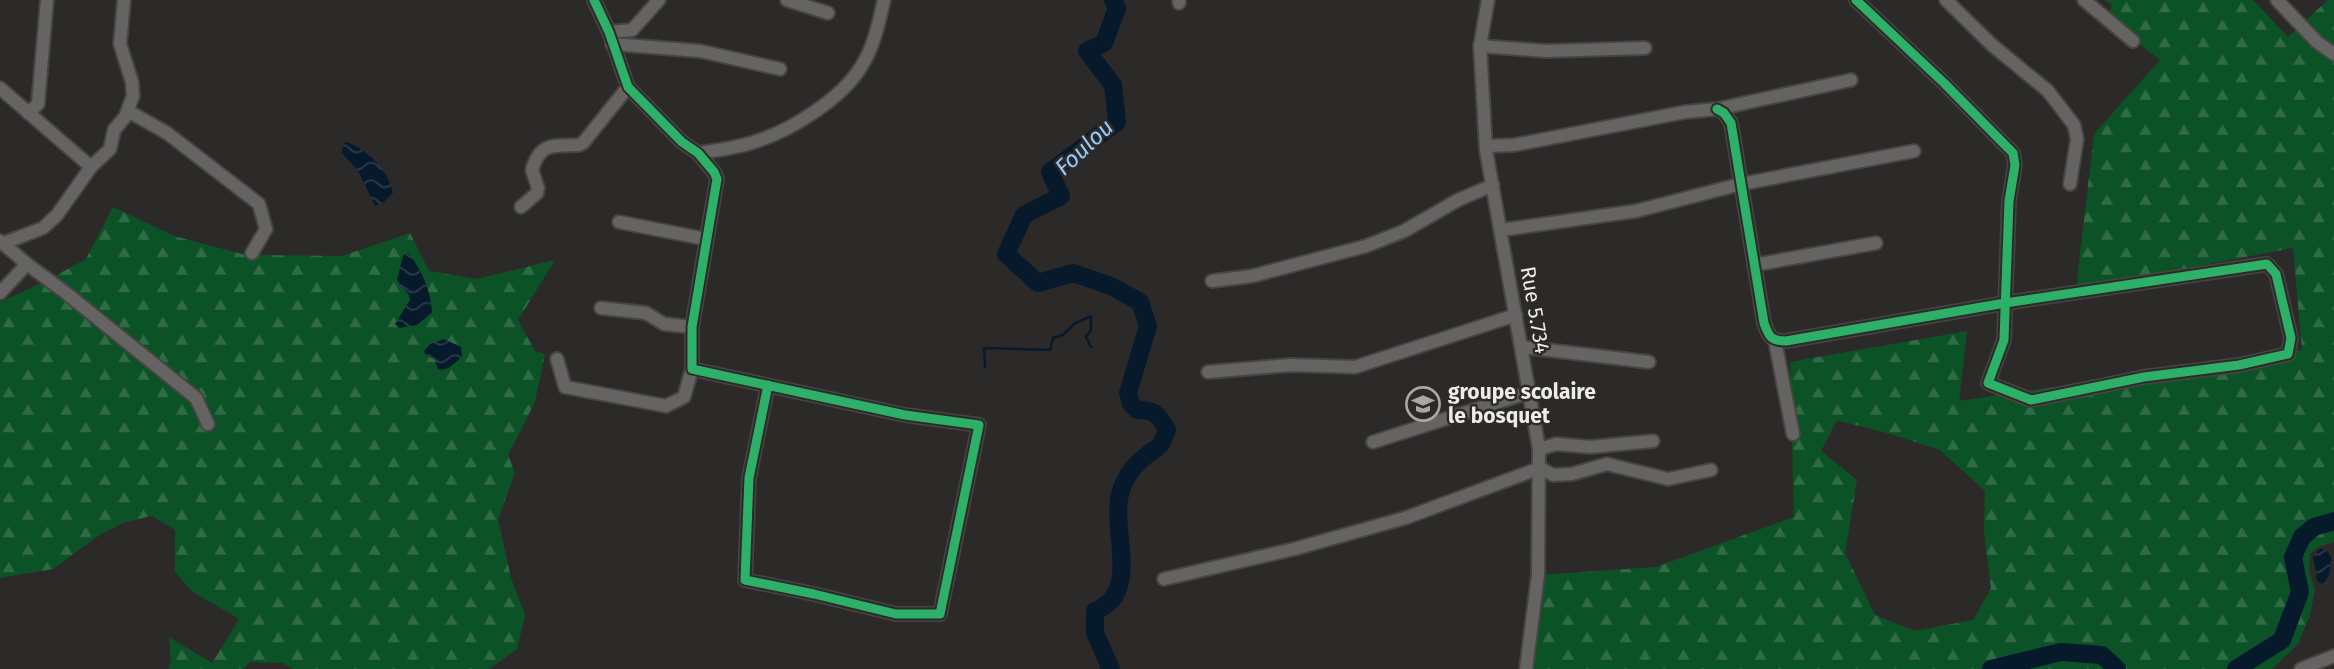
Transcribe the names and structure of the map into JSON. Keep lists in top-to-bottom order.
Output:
{
  "streets": {
    "street": ["Rue 5.734"]
  },
  "water": ["Foulou"],
  "places": {
    "school or university": ["groupe scolaire le bosquet"]
  }
}
